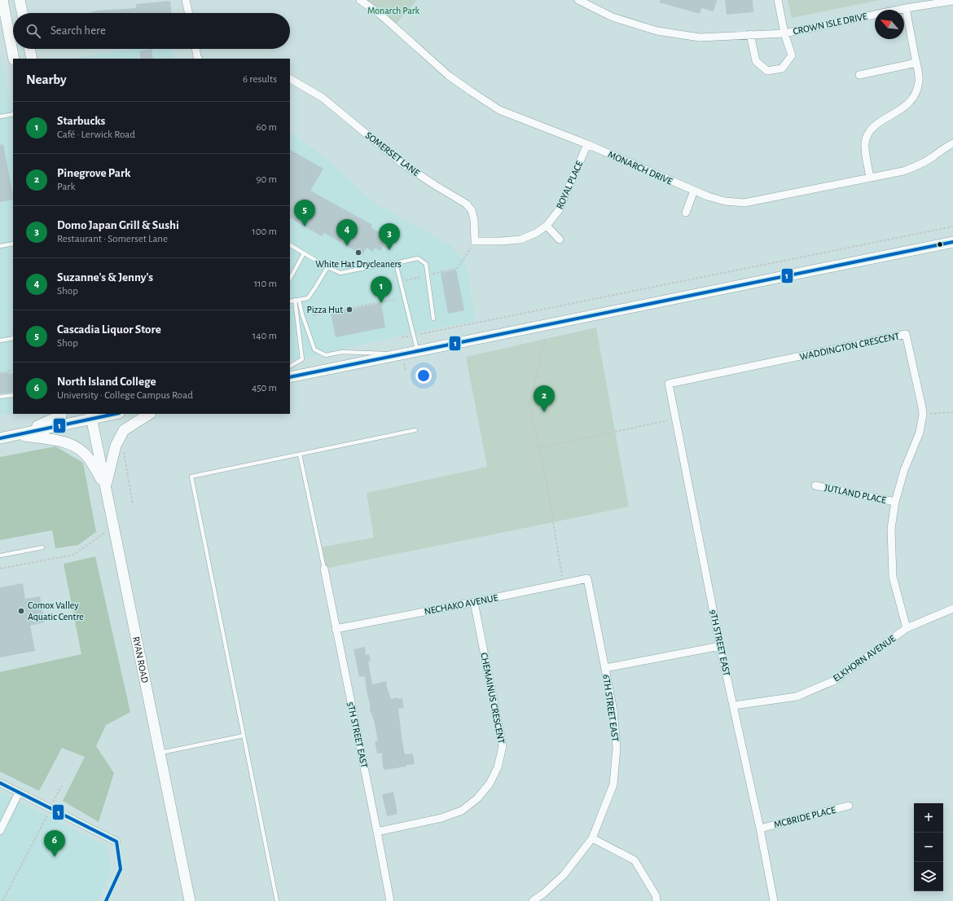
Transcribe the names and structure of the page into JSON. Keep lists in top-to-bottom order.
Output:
{
  "streets": {
    "main road": ["RYAN ROAD"],
    "street": [
      "CROWN ISLE DRIVE",
      "SOMERSET LANE",
      "MONARCH DRIVE",
      "ROYAL PLACE",
      "WADDINGTON CRESCENT",
      "JUTLAND PLACE",
      "NECHAKO AVENUE",
      "9TH STREET EAST",
      "ELKHORN AVENUE",
      "CHEMAINUS CRESCENT",
      "6TH STREET EAST",
      "5TH STREET EAST",
      "MCBRIDE PLACE"
    ]
  },
  "crossings": [
    ["SOMERSET LANE", "ROYAL PLACE"],
    ["MONARCH DRIVE", "ROYAL PLACE"],
    ["WADDINGTON CRESCENT", "JUTLAND PLACE"],
    ["WADDINGTON CRESCENT", "9TH STREET EAST"],
    ["WADDINGTON CRESCENT", "ELKHORN AVENUE"],
    ["NECHAKO AVENUE", "CHEMAINUS CRESCENT"],
    ["NECHAKO AVENUE", "6TH STREET EAST"],
    ["NECHAKO AVENUE", "5TH STREET EAST"],
    ["9TH STREET EAST", "ELKHORN AVENUE"],
    ["9TH STREET EAST", "MCBRIDE PLACE"],
    ["CHEMAINUS CRESCENT", "5TH STREET EAST"]
  ],
  "parks": ["Monarch Park"],
  "places": ["White Hat Drycleaners", "Pizza Hut", "Comox Valley Aquatic Centre"],
  "lines": ["transit line 1"],
  "north": "top left",
  "page": {
    "search": "Search here",
    "heading": ["Nearby", "6 results"],
    "list": [
      {
        "mark": "1",
        "name": "Starbucks",
        "note": "Café · Lerwick Road",
        "value": "60 m"
      },
      {
        "mark": "2",
        "name": "Pinegrove Park",
        "note": "Park",
        "value": "90 m"
      },
      {
        "mark": "3",
        "name": "Domo Japan Grill & Sushi",
        "note": "Restaurant · Somerset Lane",
        "value": "100 m"
      },
      {
        "mark": "4",
        "name": "Suzanne's & Jenny's",
        "note": "Shop",
        "value": "110 m"
      },
      {
        "mark": "5",
        "name": "Cascadia Liquor Store",
        "note": "Shop",
        "value": "140 m"
      },
      {
        "mark": "6",
        "name": "North Island College",
        "note": "University · College Campus Road",
        "value": "450 m"
      }
    ],
    "pins": [
      "5",
      "4",
      "3",
      "1",
      "2",
      "6"
    ],
    "map_buttons": ["+", "−"]
  }
}
